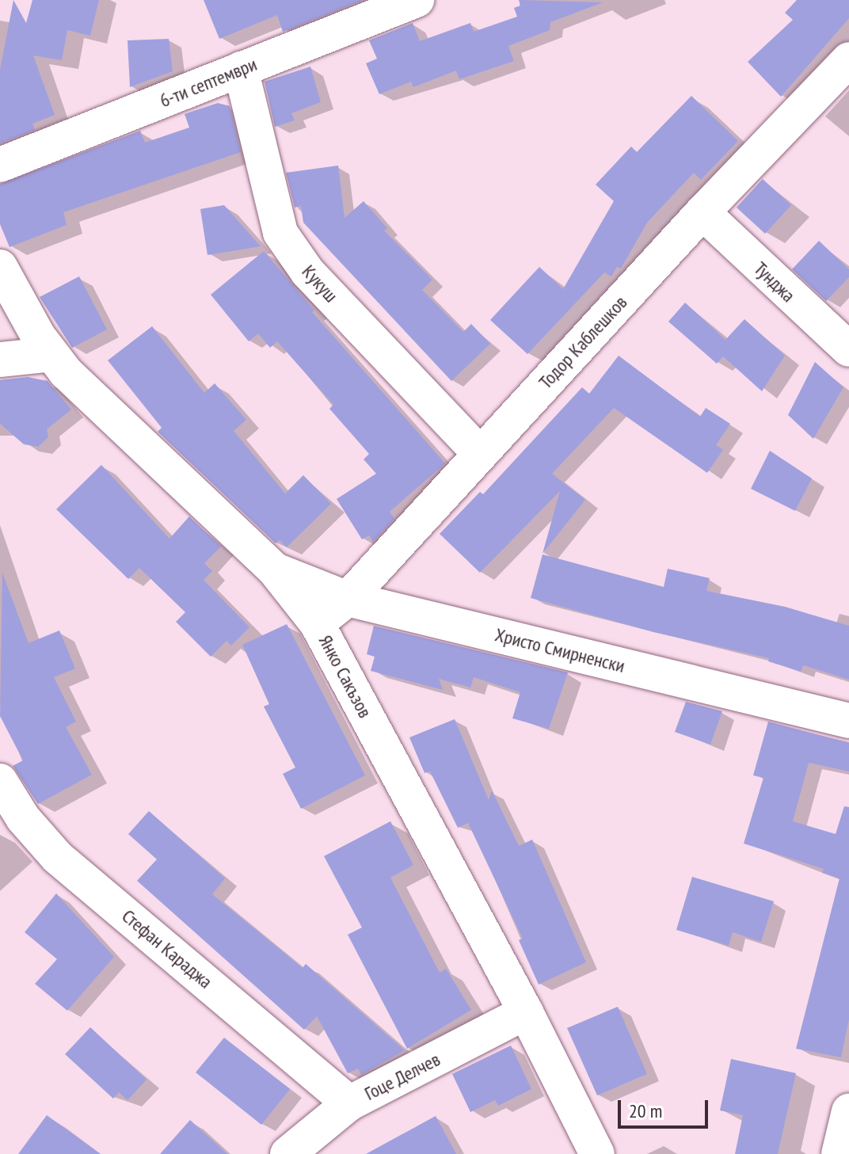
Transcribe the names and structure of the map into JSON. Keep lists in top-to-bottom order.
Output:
{
  "streets": {
    "street": [
      "6-ти септември",
      "Тунджа",
      "Кукуш",
      "Тодор Каблешков",
      "Христо Смирненски",
      "Янко Сакъзов",
      "Стефан Караджа",
      "Гоце Делчев"
    ]
  },
  "crossings": [
    ["6-ти септември", "Кукуш"],
    ["Тунджа", "Тодор Каблешков"],
    ["Кукуш", "Тодор Каблешков"],
    ["Тодор Каблешков", "Христо Смирненски"],
    ["Тодор Каблешков", "Янко Сакъзов"],
    ["Христо Смирненски", "Янко Сакъзов"],
    ["Янко Сакъзов", "Гоце Делчев"],
    ["Стефан Караджа", "Гоце Делчев"]
  ],
  "scale_bar": "20 m"
}
